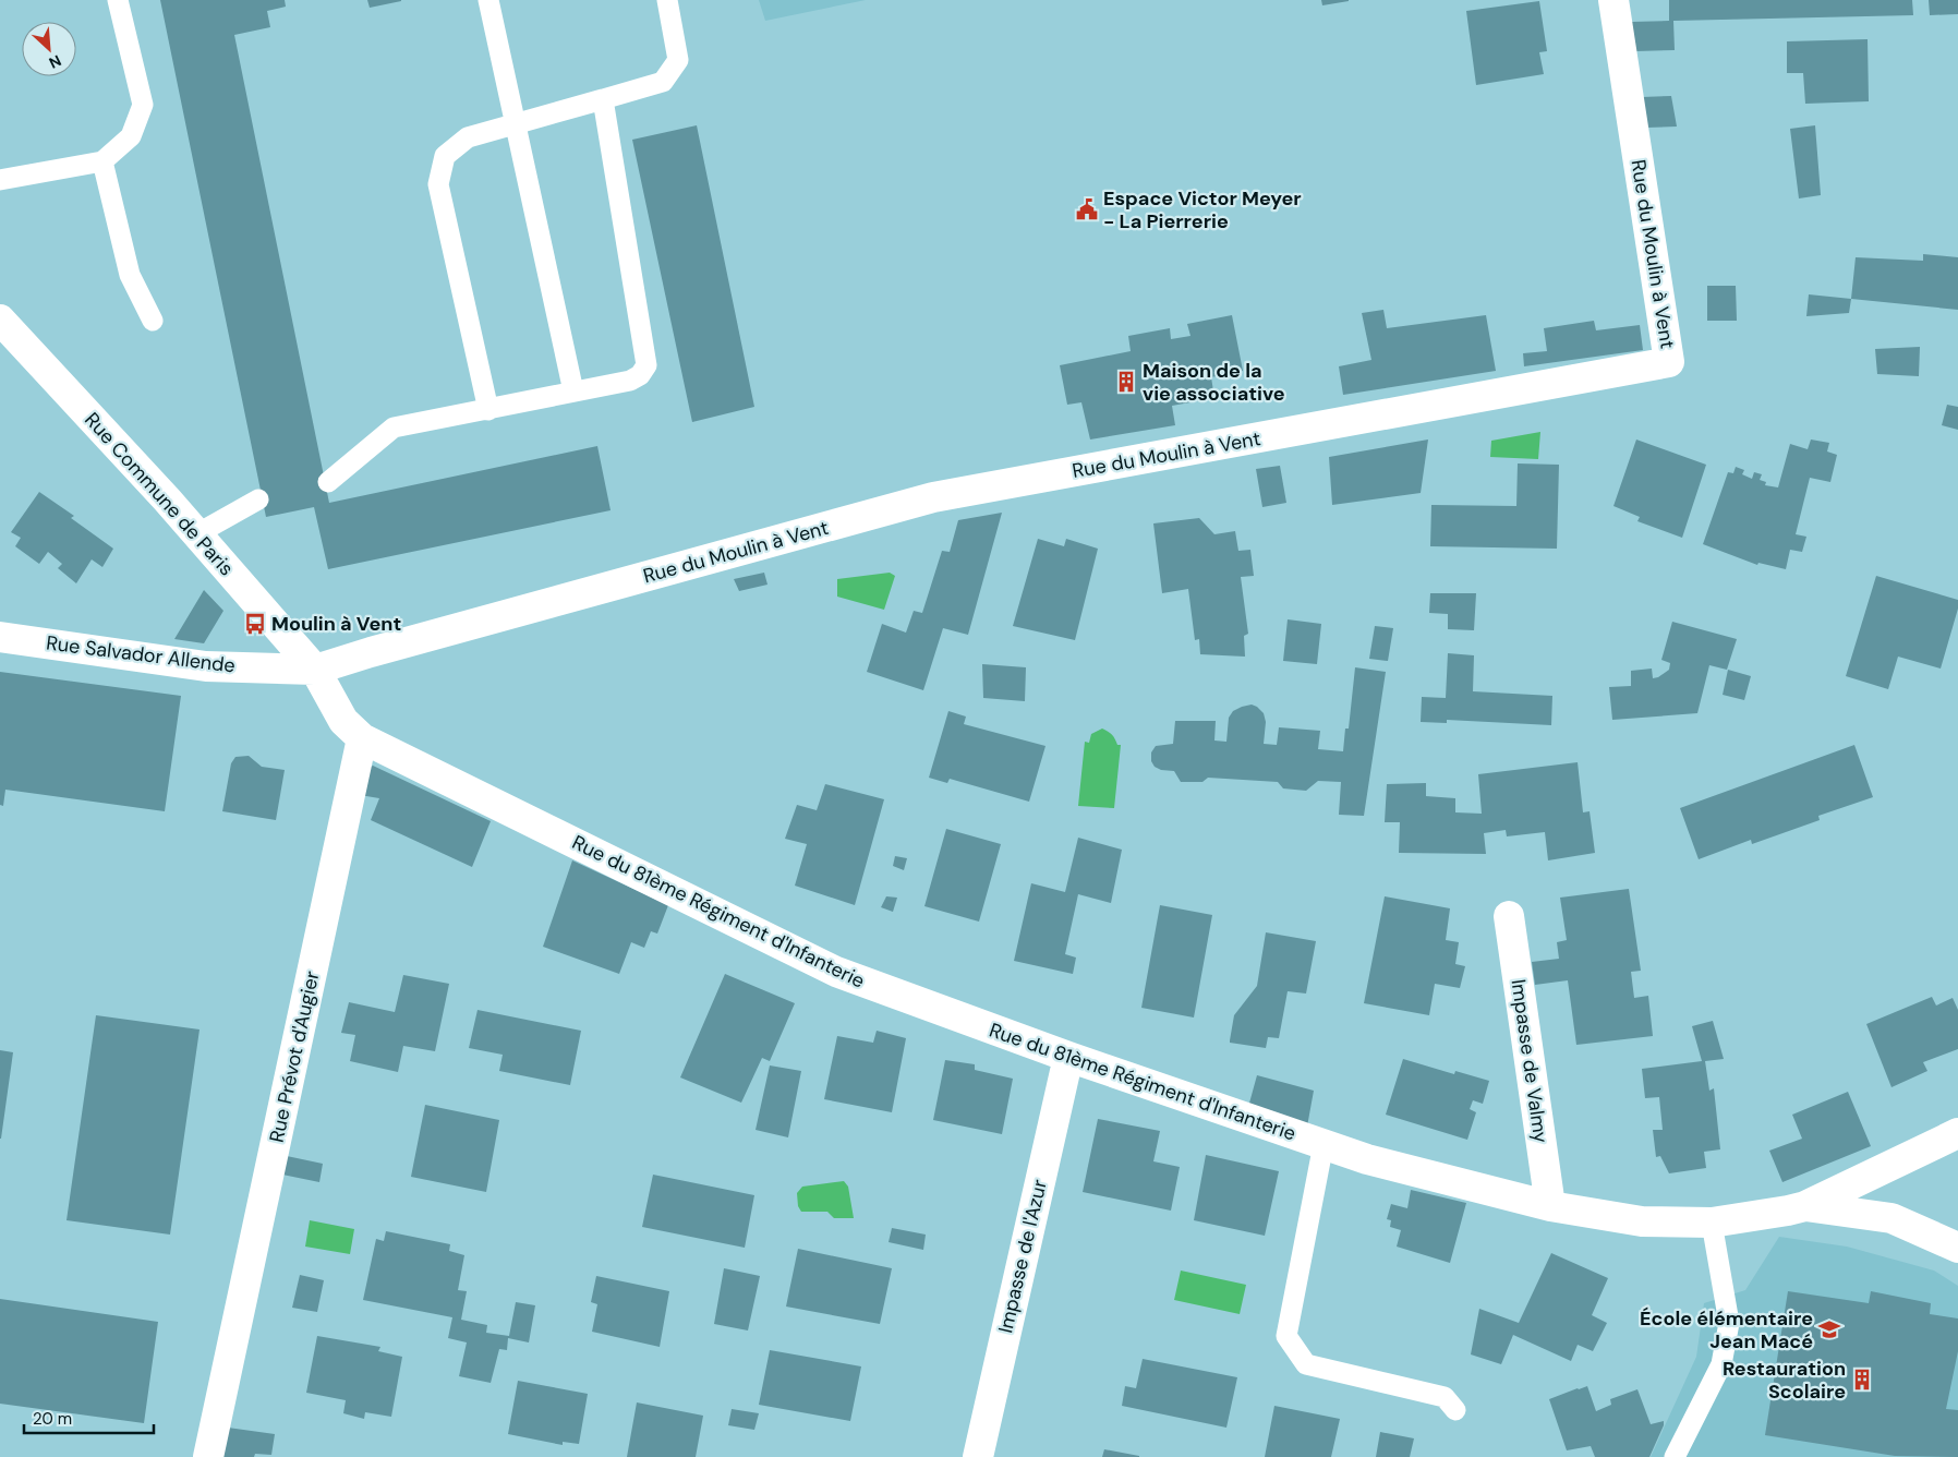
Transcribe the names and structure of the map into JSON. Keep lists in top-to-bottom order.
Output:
{
  "streets": {
    "street": [
      "Rue du Moulin à Vent",
      "Rue Commune de Paris",
      "Rue Salvador Allende",
      "Rue du 81ème Régiment d'Infanterie",
      "Rue Prévot d'Augier",
      "Impasse de Valmy",
      "Impasse de l'Azur"
    ]
  },
  "crossings": [
    ["Rue du Moulin à Vent", "Rue Commune de Paris"],
    ["Rue du Moulin à Vent", "Rue Salvador Allende"],
    ["Rue Commune de Paris", "Rue Salvador Allende"],
    ["Rue du 81ème Régiment d'Infanterie", "Rue Prévot d'Augier"],
    ["Rue du 81ème Régiment d'Infanterie", "Impasse de Valmy"],
    ["Rue du 81ème Régiment d'Infanterie", "Impasse de l'Azur"]
  ],
  "places": {
    "public building": ["Espace Victor Meyer - La Pierrerie"],
    "building": ["Maison de la vie associative", "Restauration Scolaire"],
    "bus stop": ["Moulin à Vent"],
    "school or university": ["École élémentaire Jean Macé"]
  },
  "scale_bar": "20 m",
  "north": "bottom right"
}
